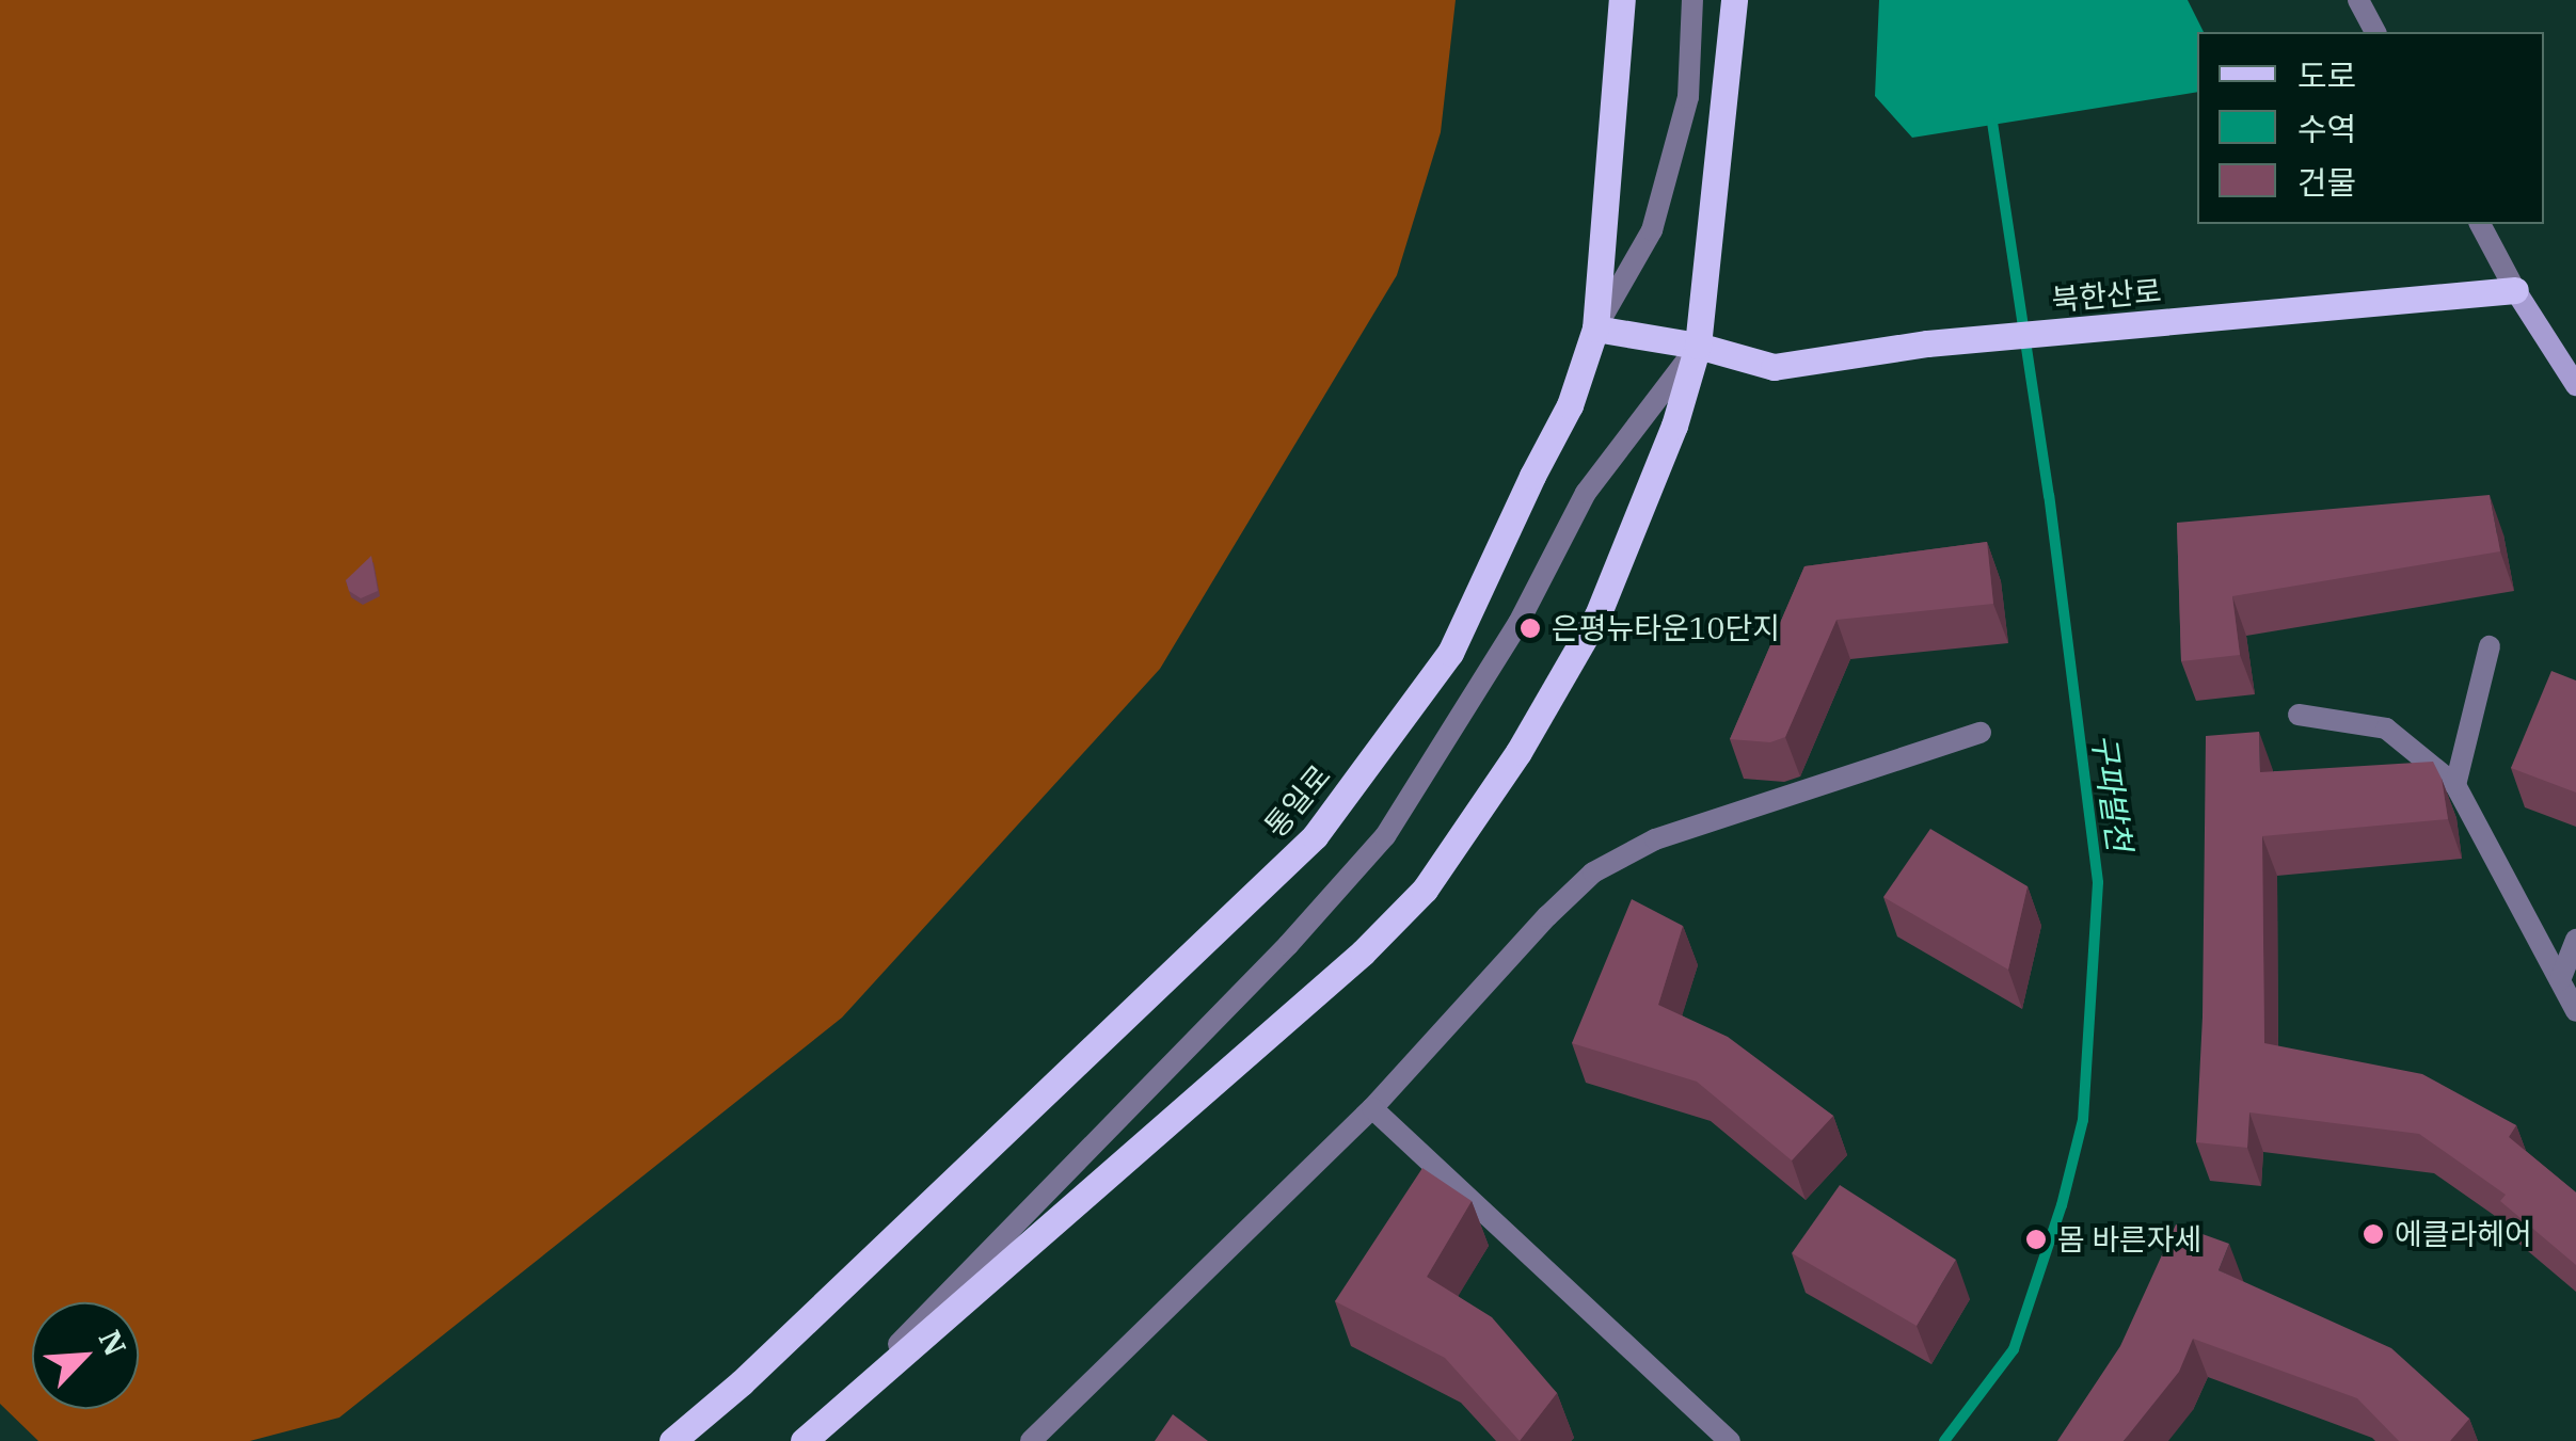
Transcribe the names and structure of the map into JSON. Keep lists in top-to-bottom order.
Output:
{
  "streets": {
    "main road": ["북한산로", "통일로"]
  },
  "crossings": [
    ["북한산로", "통일로"]
  ],
  "water": ["구파발천"],
  "places": ["은평뉴타운10단지", "에클라헤어", "몸 바른자세"],
  "legend": ["도로", "수역", "건물"],
  "north": "top right"
}
